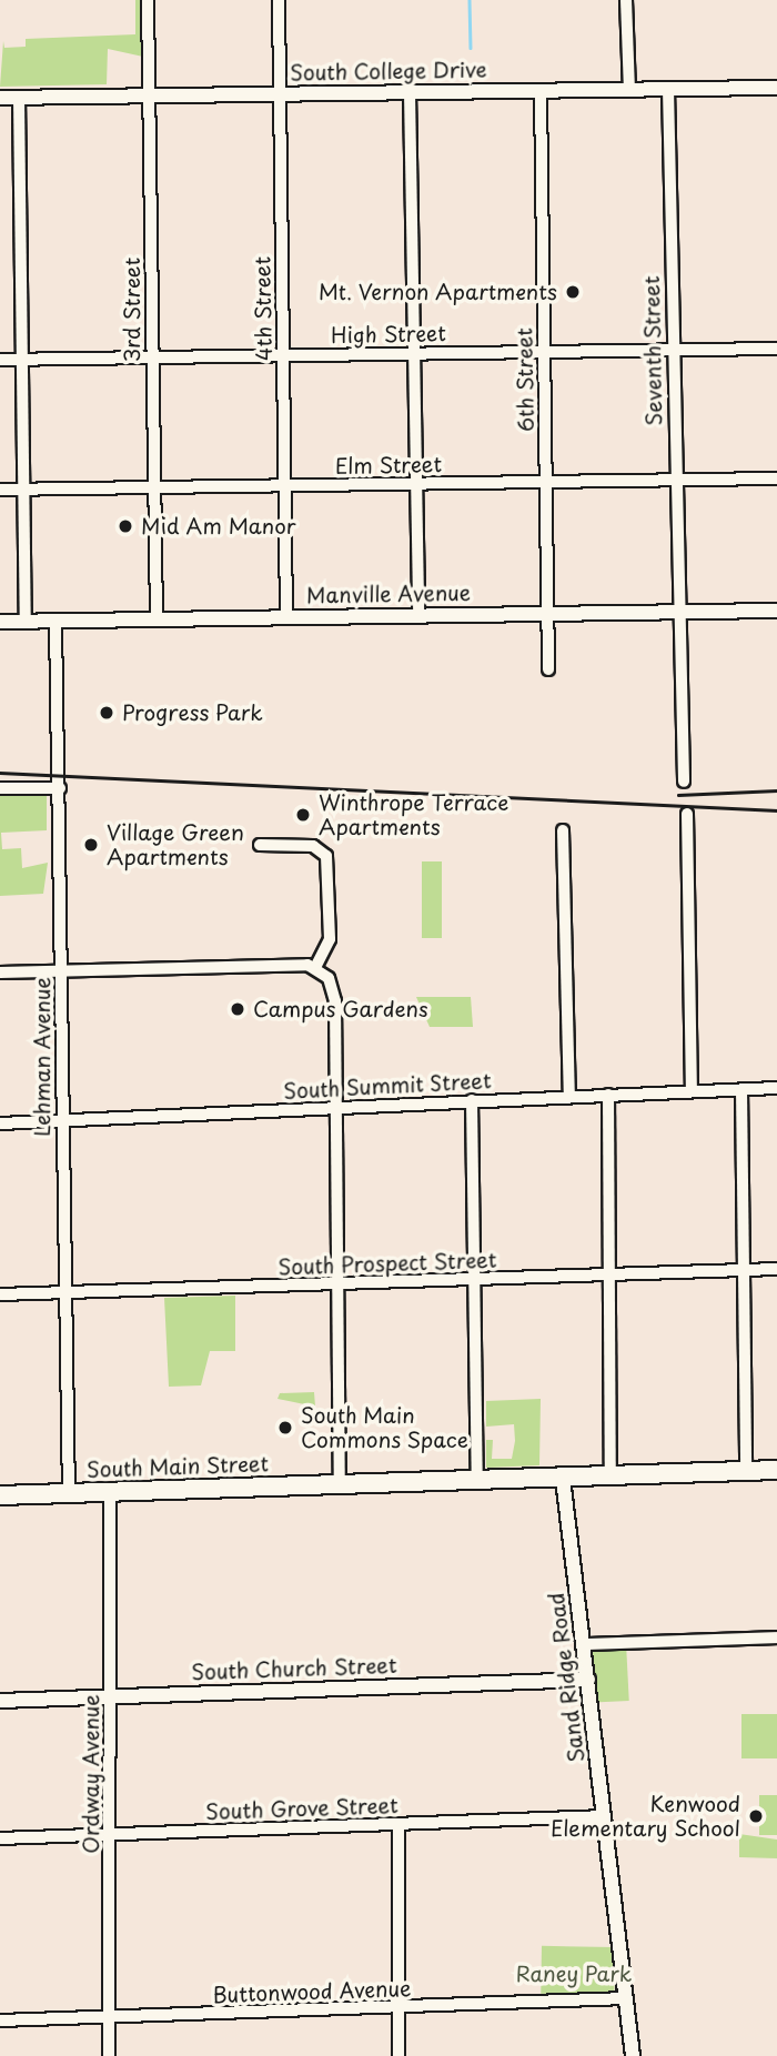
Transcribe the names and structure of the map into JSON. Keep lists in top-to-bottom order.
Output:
{
  "streets": {
    "main road": ["South Main Street"],
    "street": [
      "South College Drive",
      "4th Street",
      "3rd Street",
      "High Street",
      "Seventh Street",
      "6th Street",
      "Elm Street",
      "Manville Avenue",
      "Lehman Avenue",
      "South Summit Street",
      "South Prospect Street",
      "South Church Street",
      "Sand Ridge Road",
      "Ordway Avenue",
      "South Grove Street",
      "Buttonwood Avenue"
    ]
  },
  "crossings": [
    ["South College Drive", "4th Street"],
    ["South College Drive", "3rd Street"],
    ["South College Drive", "Seventh Street"],
    ["South College Drive", "6th Street"],
    ["4th Street", "High Street"],
    ["4th Street", "Elm Street"],
    ["4th Street", "Manville Avenue"],
    ["3rd Street", "High Street"],
    ["3rd Street", "Elm Street"],
    ["3rd Street", "Manville Avenue"],
    ["High Street", "Seventh Street"],
    ["High Street", "6th Street"],
    ["Seventh Street", "Elm Street"],
    ["Seventh Street", "Manville Avenue"],
    ["6th Street", "Elm Street"],
    ["6th Street", "Manville Avenue"],
    ["Manville Avenue", "Lehman Avenue"],
    ["Lehman Avenue", "South Summit Street"],
    ["Lehman Avenue", "South Prospect Street"],
    ["Lehman Avenue", "South Main Street"],
    ["South Main Street", "Sand Ridge Road"],
    ["South Main Street", "Ordway Avenue"],
    ["South Church Street", "Sand Ridge Road"],
    ["South Church Street", "Ordway Avenue"],
    ["Sand Ridge Road", "South Grove Street"],
    ["Sand Ridge Road", "Buttonwood Avenue"],
    ["Ordway Avenue", "South Grove Street"],
    ["Ordway Avenue", "Buttonwood Avenue"]
  ],
  "parks": ["Raney Park"],
  "places": [
    "Mt. Vernon Apartments",
    "Mid Am Manor",
    "Progress Park",
    "Winthrope Terrace Apartments",
    "Village Green Apartments",
    "Campus Gardens",
    "South Main Commons Space",
    "Kenwood Elementary School"
  ]
}
